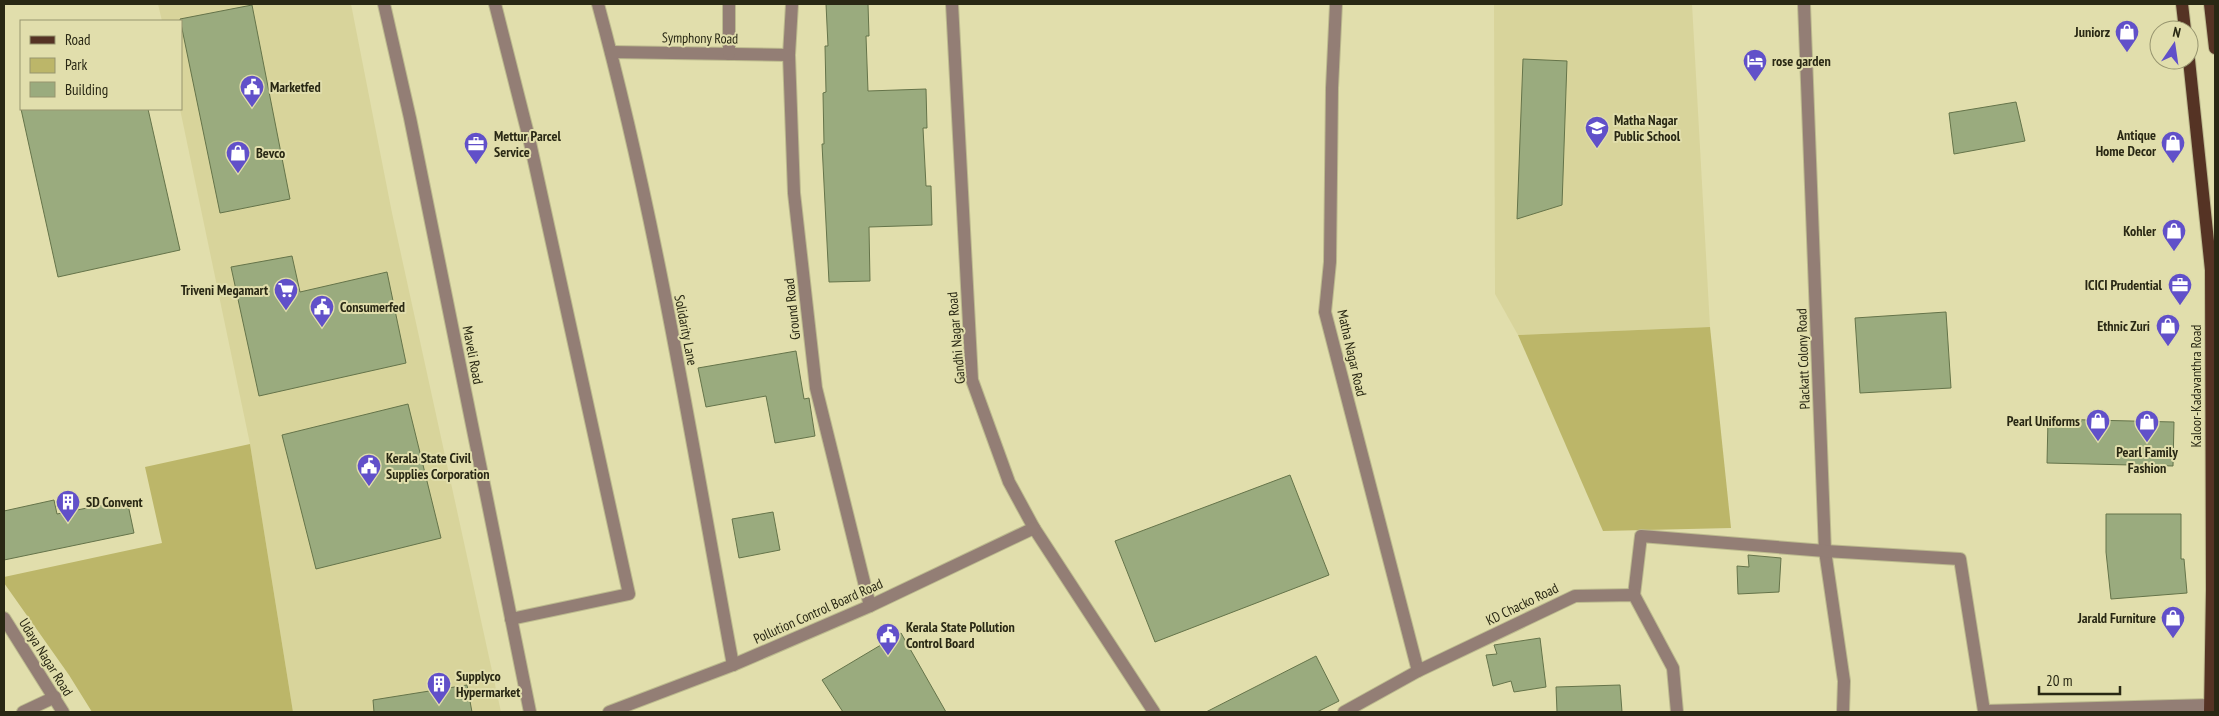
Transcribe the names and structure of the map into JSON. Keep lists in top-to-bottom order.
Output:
{
  "streets": {
    "main road": ["Kaloor-Kadavanthra Road"],
    "street": [
      "Symphony Road",
      "Ground Road",
      "Solidarity Lane",
      "Gandhi Nagar Road",
      "Matha Nagar Road",
      "Maveli Road",
      "Plackatt Colony Road",
      "KD Chacko Road",
      "Pollution Control Board Road",
      "Udaya Nagar Road"
    ]
  },
  "crossings": [
    ["Symphony Road", "Ground Road"],
    ["Symphony Road", "Solidarity Lane"],
    ["Ground Road", "Pollution Control Board Road"],
    ["Solidarity Lane", "Pollution Control Board Road"],
    ["Gandhi Nagar Road", "Pollution Control Board Road"],
    ["Matha Nagar Road", "KD Chacko Road"]
  ],
  "places": {
    "shop": [
      "Juniorz",
      "Antique Home Decor",
      "Bevco",
      "Kohler",
      "Ethnic Zuri",
      "Pearl Uniforms",
      "Pearl Family Fashion",
      "Jarald Furniture"
    ],
    "hotel": ["rose garden"],
    "public building": [
      "Marketfed",
      "Consumerfed",
      "Kerala State Civil Supplies Corporation",
      "Kerala State Pollution Control Board"
    ],
    "school or university": ["Matha Nagar Public School"],
    "office": ["Mettur Parcel Service", "ICICI Prudential"],
    "supermarket": ["Triveni Megamart"],
    "building": ["SD Convent", "Supplyco Hypermarket"]
  },
  "legend": ["Road", "Park", "Building"],
  "scale_bar": "20 m",
  "north": "top"
}
